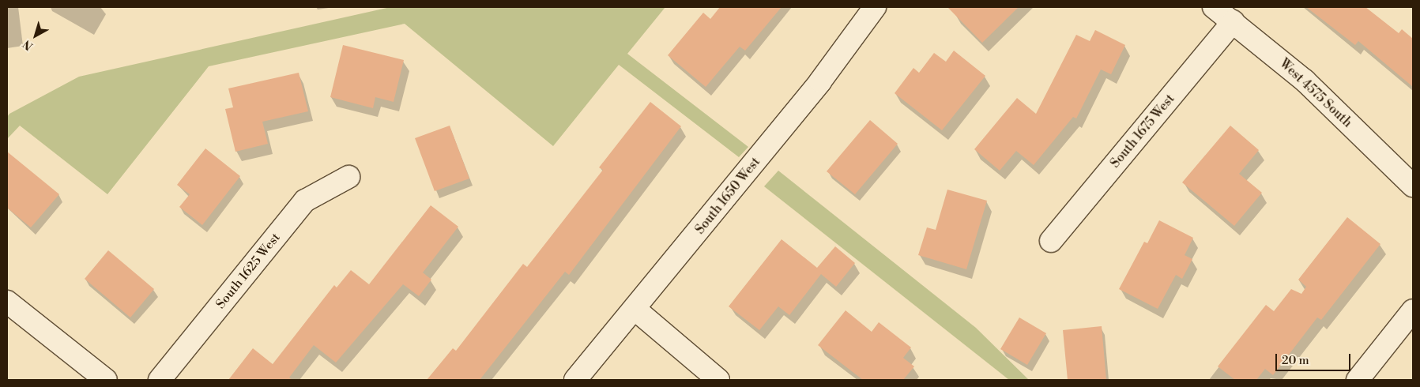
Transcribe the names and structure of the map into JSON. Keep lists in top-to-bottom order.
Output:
{
  "streets": {
    "street": [
      "West 4575 South",
      "South 1675 West",
      "South 1650 West",
      "South 1625 West"
    ]
  },
  "crossings": [
    ["West 4575 South", "South 1675 West"]
  ],
  "scale_bar": "20 m",
  "north": "bottom left"
}
